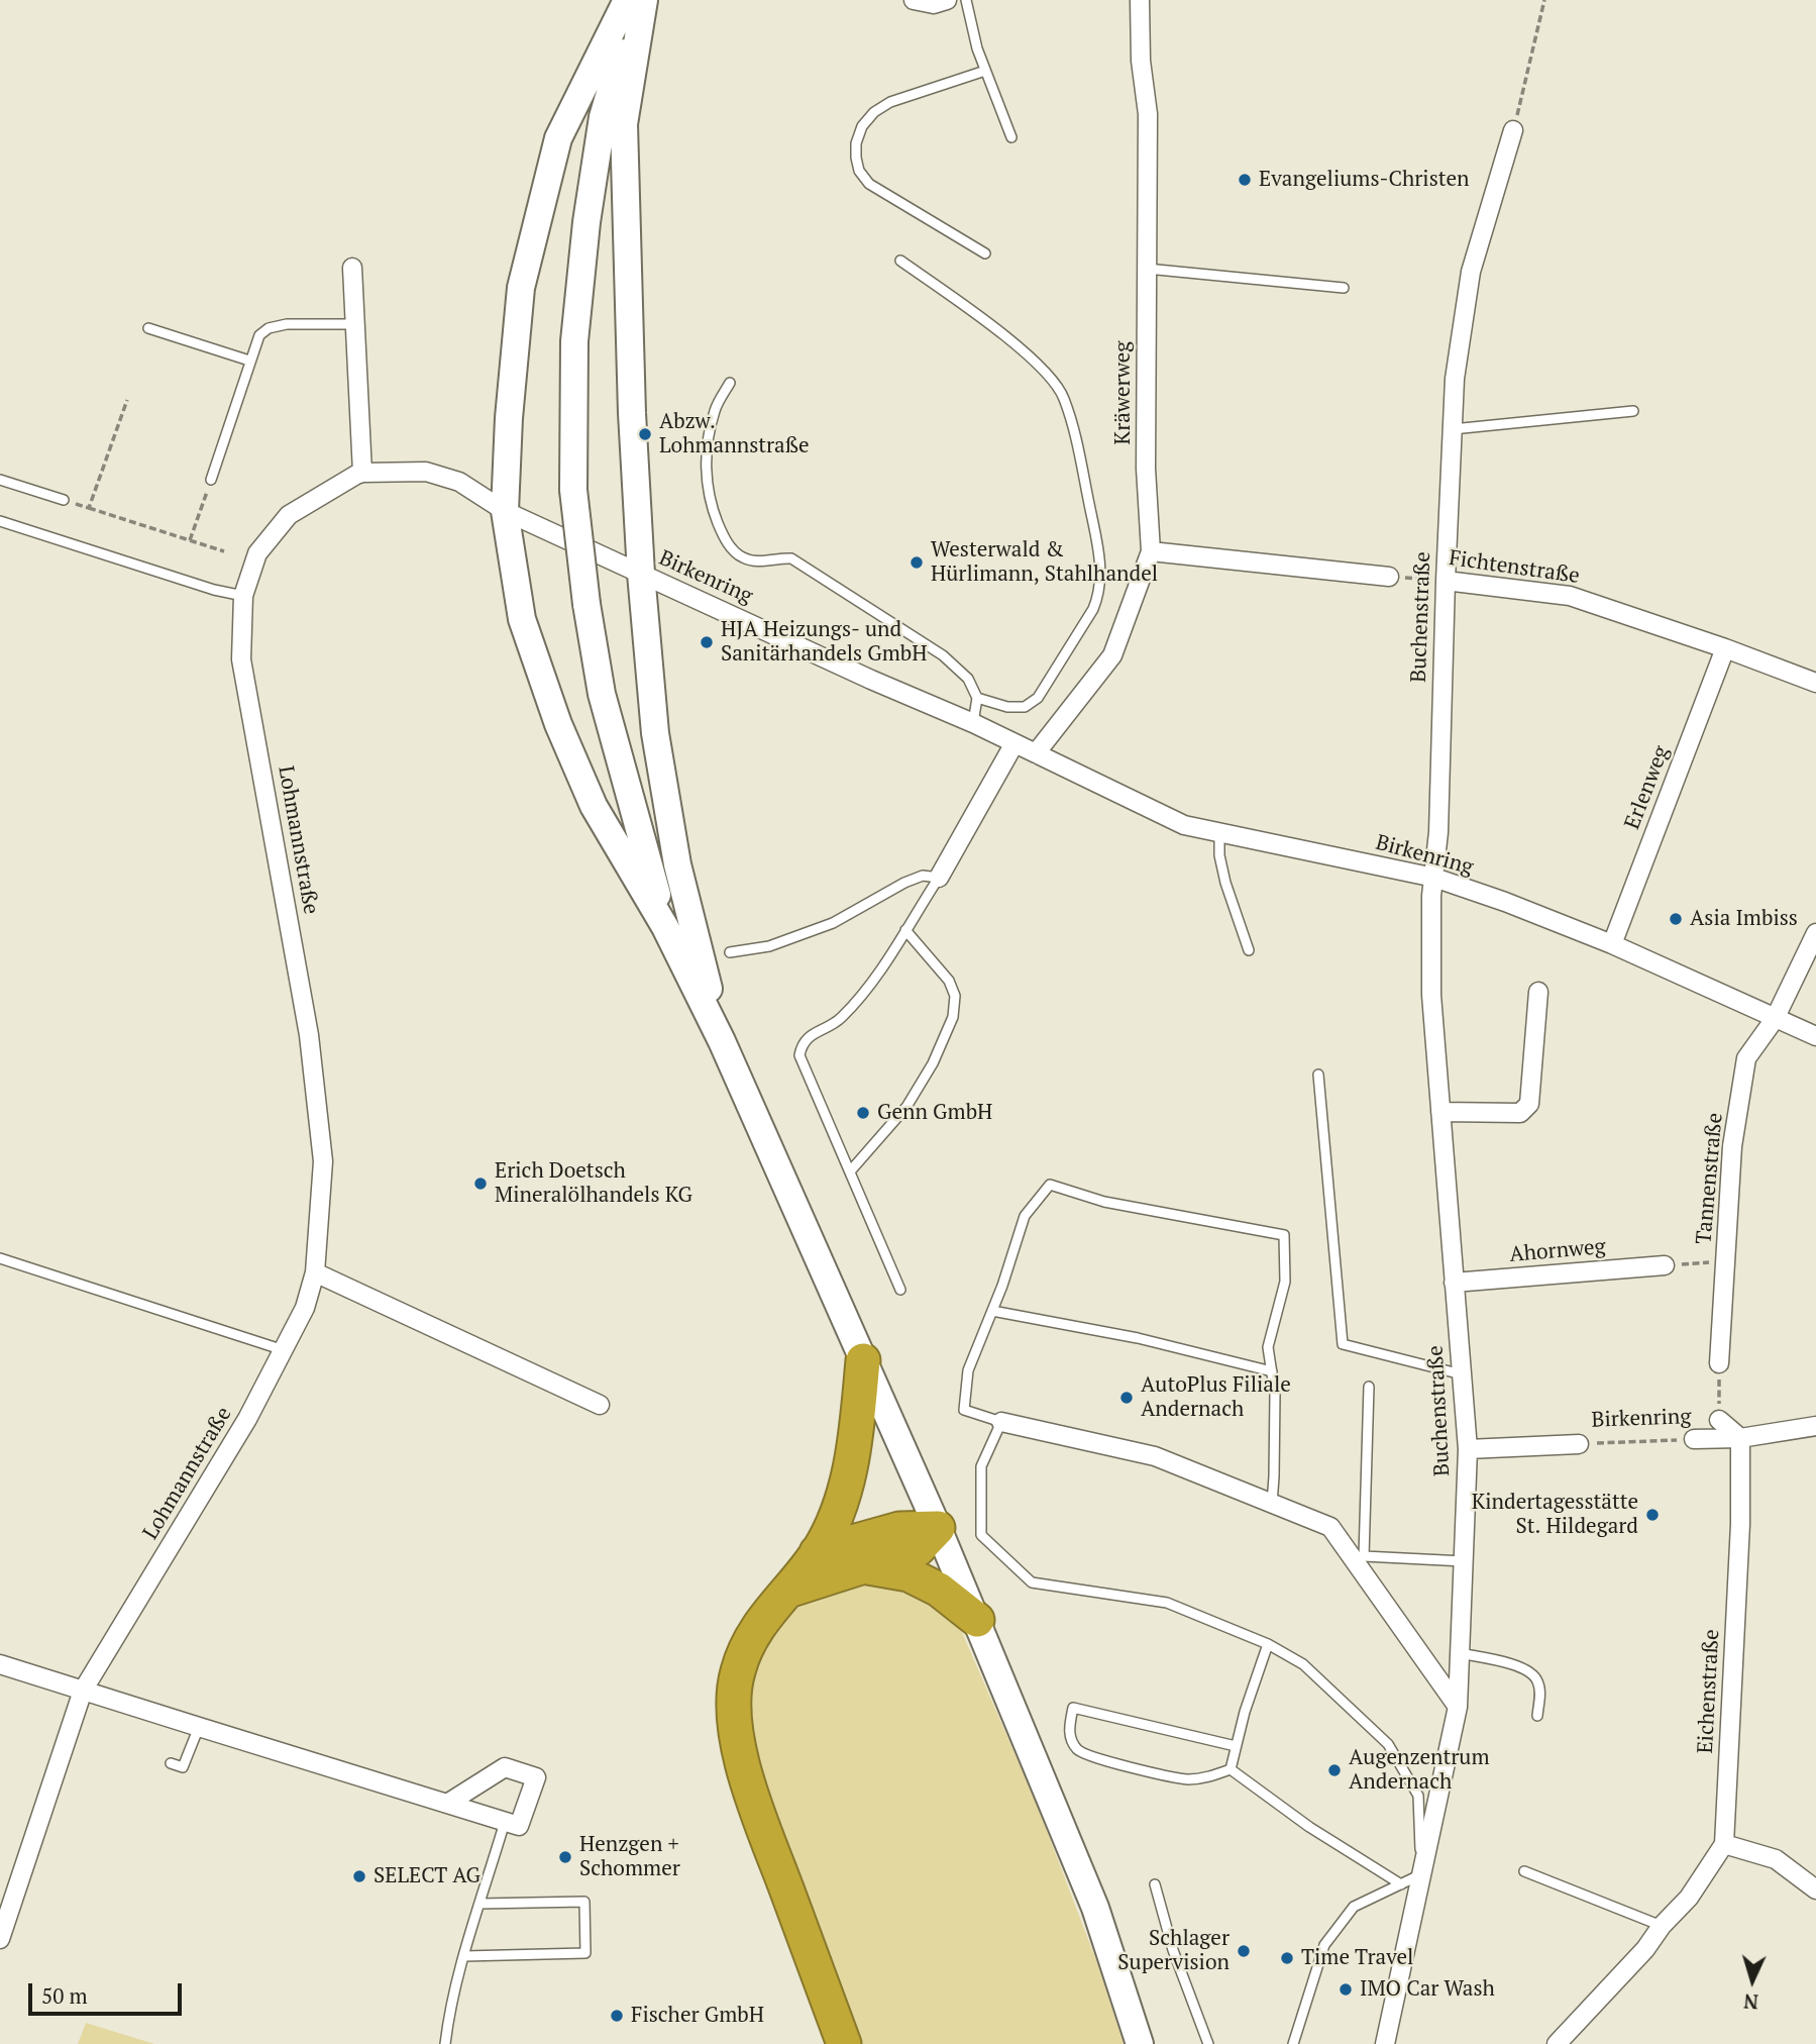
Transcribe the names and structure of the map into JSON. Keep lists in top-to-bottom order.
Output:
{
  "streets": {
    "street": [
      "Kräwerweg",
      "Fichtenstraße",
      "Birkenring",
      "Buchenstraße",
      "Erlenweg",
      "Lohmannstraße",
      "Tannenstraße",
      "Ahornweg",
      "Eichenstraße"
    ]
  },
  "crossings": [
    ["Kräwerweg", "Birkenring"],
    ["Fichtenstraße", "Buchenstraße"],
    ["Fichtenstraße", "Erlenweg"],
    ["Birkenring", "Buchenstraße"],
    ["Birkenring", "Erlenweg"],
    ["Birkenring", "Lohmannstraße"],
    ["Birkenring", "Tannenstraße"],
    ["Birkenring", "Eichenstraße"],
    ["Buchenstraße", "Ahornweg"]
  ],
  "places": [
    "Evangeliums-Christen",
    "Abzw. Lohmannstraße",
    "Westerwald & Hürlimann, Stahlhandel",
    "HJA Heizungs- und Sanitärhandels GmbH",
    "Asia Imbiss",
    "Genn GmbH",
    "Erich Doetsch Mineralölhandels KG",
    "AutoPlus Filiale Andernach",
    "Kindertagesstätte St. Hildegard",
    "Augenzentrum Andernach",
    "Henzgen + Schommer",
    "SELECT AG",
    "Schlager Supervision",
    "Time Travel",
    "IMO Car Wash",
    "Fischer GmbH"
  ],
  "scale_bar": "50 m",
  "north": "bottom"
}
